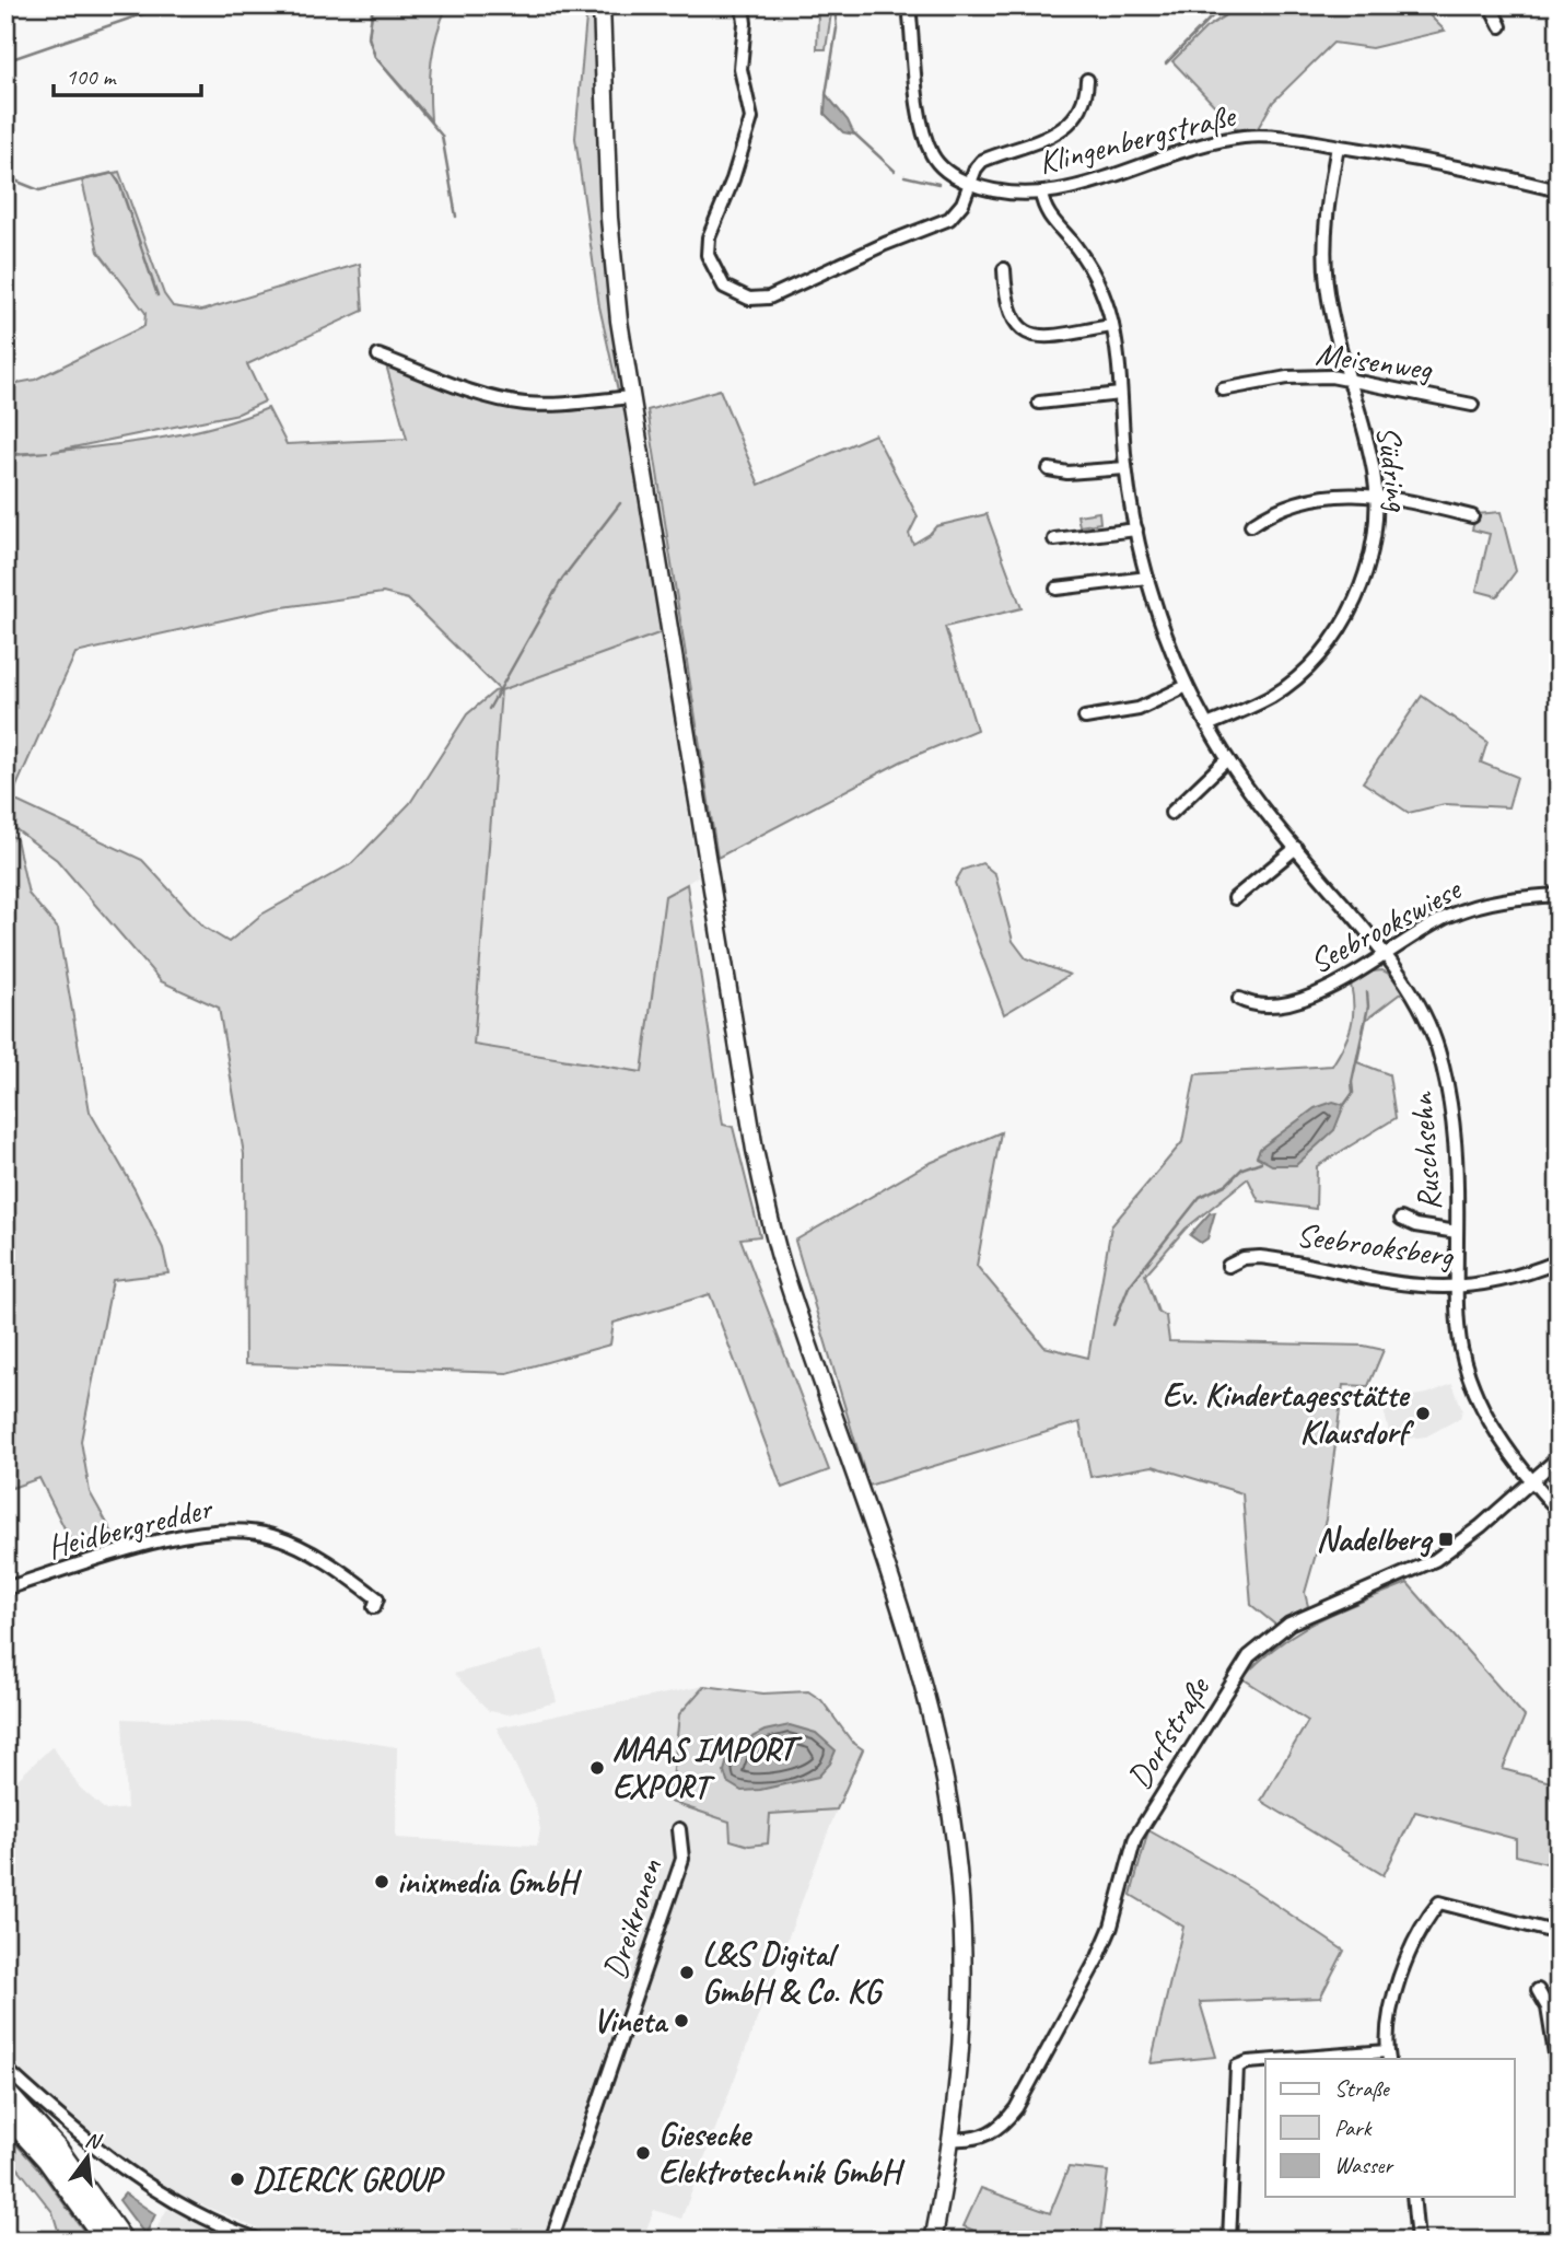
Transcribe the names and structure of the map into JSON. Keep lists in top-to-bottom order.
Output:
{
  "streets": {
    "street": [
      "Klingenbergstraße",
      "Meisenweg",
      "Südring",
      "Seebrookswiese",
      "Ruschsehn",
      "Seebrooksberg",
      "Heidbergredder",
      "Dorfstraße",
      "Dreikronen"
    ]
  },
  "crossings": [
    ["Klingenbergstraße", "Südring"],
    ["Meisenweg", "Südring"],
    ["Seebrookswiese", "Ruschsehn"],
    ["Ruschsehn", "Seebrooksberg"],
    ["Ruschsehn", "Dorfstraße"]
  ],
  "places": {
    "other": [
      "Ev. Kindertagesstätte Klausdorf",
      "MAAS IMPORT EXPORT",
      "inixmedia GmbH",
      "L&S Digital GmbH & Co. KG",
      "Vineta",
      "Giesecke Elektrotechnik GmbH",
      "DIERCK GROUP"
    ],
    "transit": ["Nadelberg"]
  },
  "legend": ["Straße", "Park", "Wasser"],
  "scale_bar": "100 m",
  "north": "top"
}
